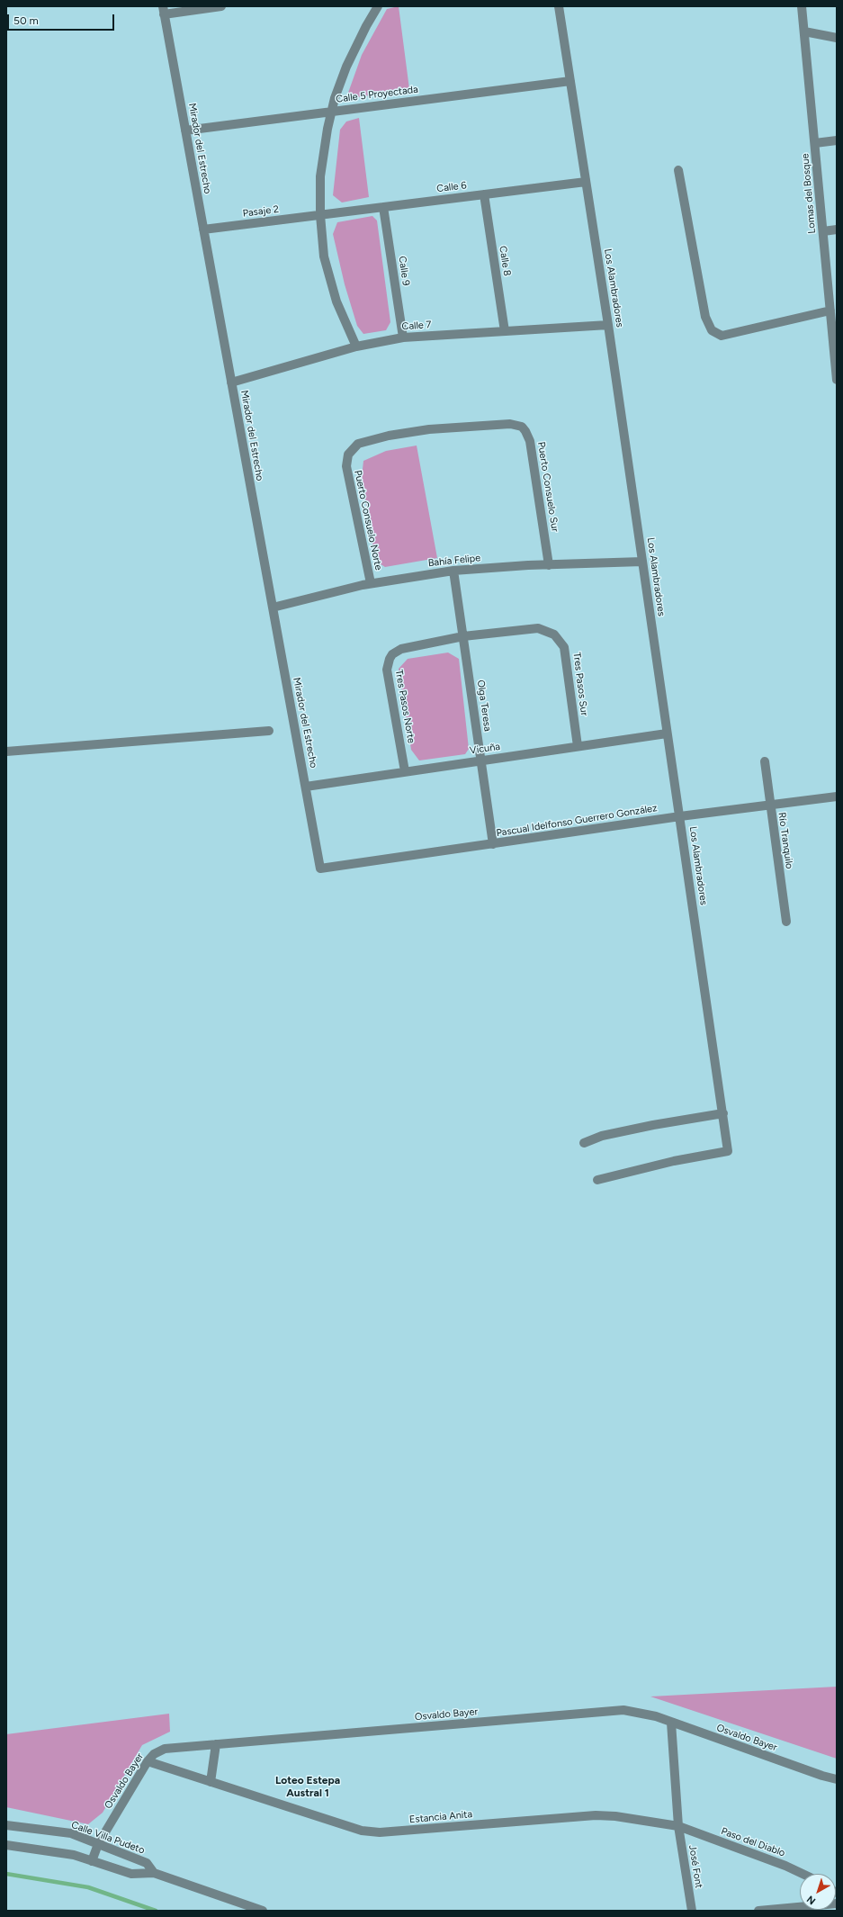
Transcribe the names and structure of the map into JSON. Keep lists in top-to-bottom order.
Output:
{
  "streets": {
    "street": [
      "Calle 5 Proyectada",
      "Mirador del Estrecho",
      "Calle 6",
      "Lomas del Bosque",
      "Pasaje 2",
      "Calle 8",
      "Calle 9",
      "Los Alambradores",
      "Calle 7",
      "Puerto Consuelo Sur",
      "Puerto Consuelo Norte",
      "Bahía Felipe",
      "Tres Pasos Sur",
      "Olga Teresa",
      "Tres Pasos Norte",
      "Vicuña",
      "Pascual Idelfonso Guerrero González",
      "Río Tranquilo",
      "Osvaldo Bayer",
      "Estancia Anita",
      "Calle Villa Pudeto",
      "Paso del Diablo",
      "José Font"
    ]
  },
  "crossings": [
    ["Calle 5 Proyectada", "Mirador del Estrecho"],
    ["Calle 5 Proyectada", "Los Alambradores"],
    ["Mirador del Estrecho", "Pasaje 2"],
    ["Mirador del Estrecho", "Calle 7"],
    ["Mirador del Estrecho", "Bahía Felipe"],
    ["Mirador del Estrecho", "Vicuña"],
    ["Mirador del Estrecho", "Pascual Idelfonso Guerrero González"],
    ["Calle 6", "Pasaje 2"],
    ["Calle 6", "Calle 8"],
    ["Calle 6", "Calle 9"],
    ["Calle 6", "Los Alambradores"],
    ["Calle 8", "Calle 7"],
    ["Calle 9", "Calle 7"],
    ["Los Alambradores", "Calle 7"],
    ["Los Alambradores", "Bahía Felipe"],
    ["Los Alambradores", "Vicuña"],
    ["Los Alambradores", "Pascual Idelfonso Guerrero González"],
    ["Puerto Consuelo Sur", "Puerto Consuelo Norte"],
    ["Puerto Consuelo Sur", "Bahía Felipe"],
    ["Puerto Consuelo Norte", "Bahía Felipe"],
    ["Bahía Felipe", "Olga Teresa"],
    ["Tres Pasos Sur", "Olga Teresa"],
    ["Tres Pasos Sur", "Tres Pasos Norte"],
    ["Tres Pasos Sur", "Vicuña"],
    ["Olga Teresa", "Tres Pasos Norte"],
    ["Olga Teresa", "Vicuña"],
    ["Olga Teresa", "Pascual Idelfonso Guerrero González"],
    ["Tres Pasos Norte", "Vicuña"],
    ["Pascual Idelfonso Guerrero González", "Río Tranquilo"],
    ["Osvaldo Bayer", "Estancia Anita"],
    ["Osvaldo Bayer", "Calle Villa Pudeto"],
    ["Osvaldo Bayer", "José Font"],
    ["Estancia Anita", "Paso del Diablo"],
    ["Estancia Anita", "José Font"],
    ["Paso del Diablo", "José Font"]
  ],
  "districts": ["Loteo Estepa Austral 1"],
  "scale_bar": "50 m",
  "north": "bottom left"
}
